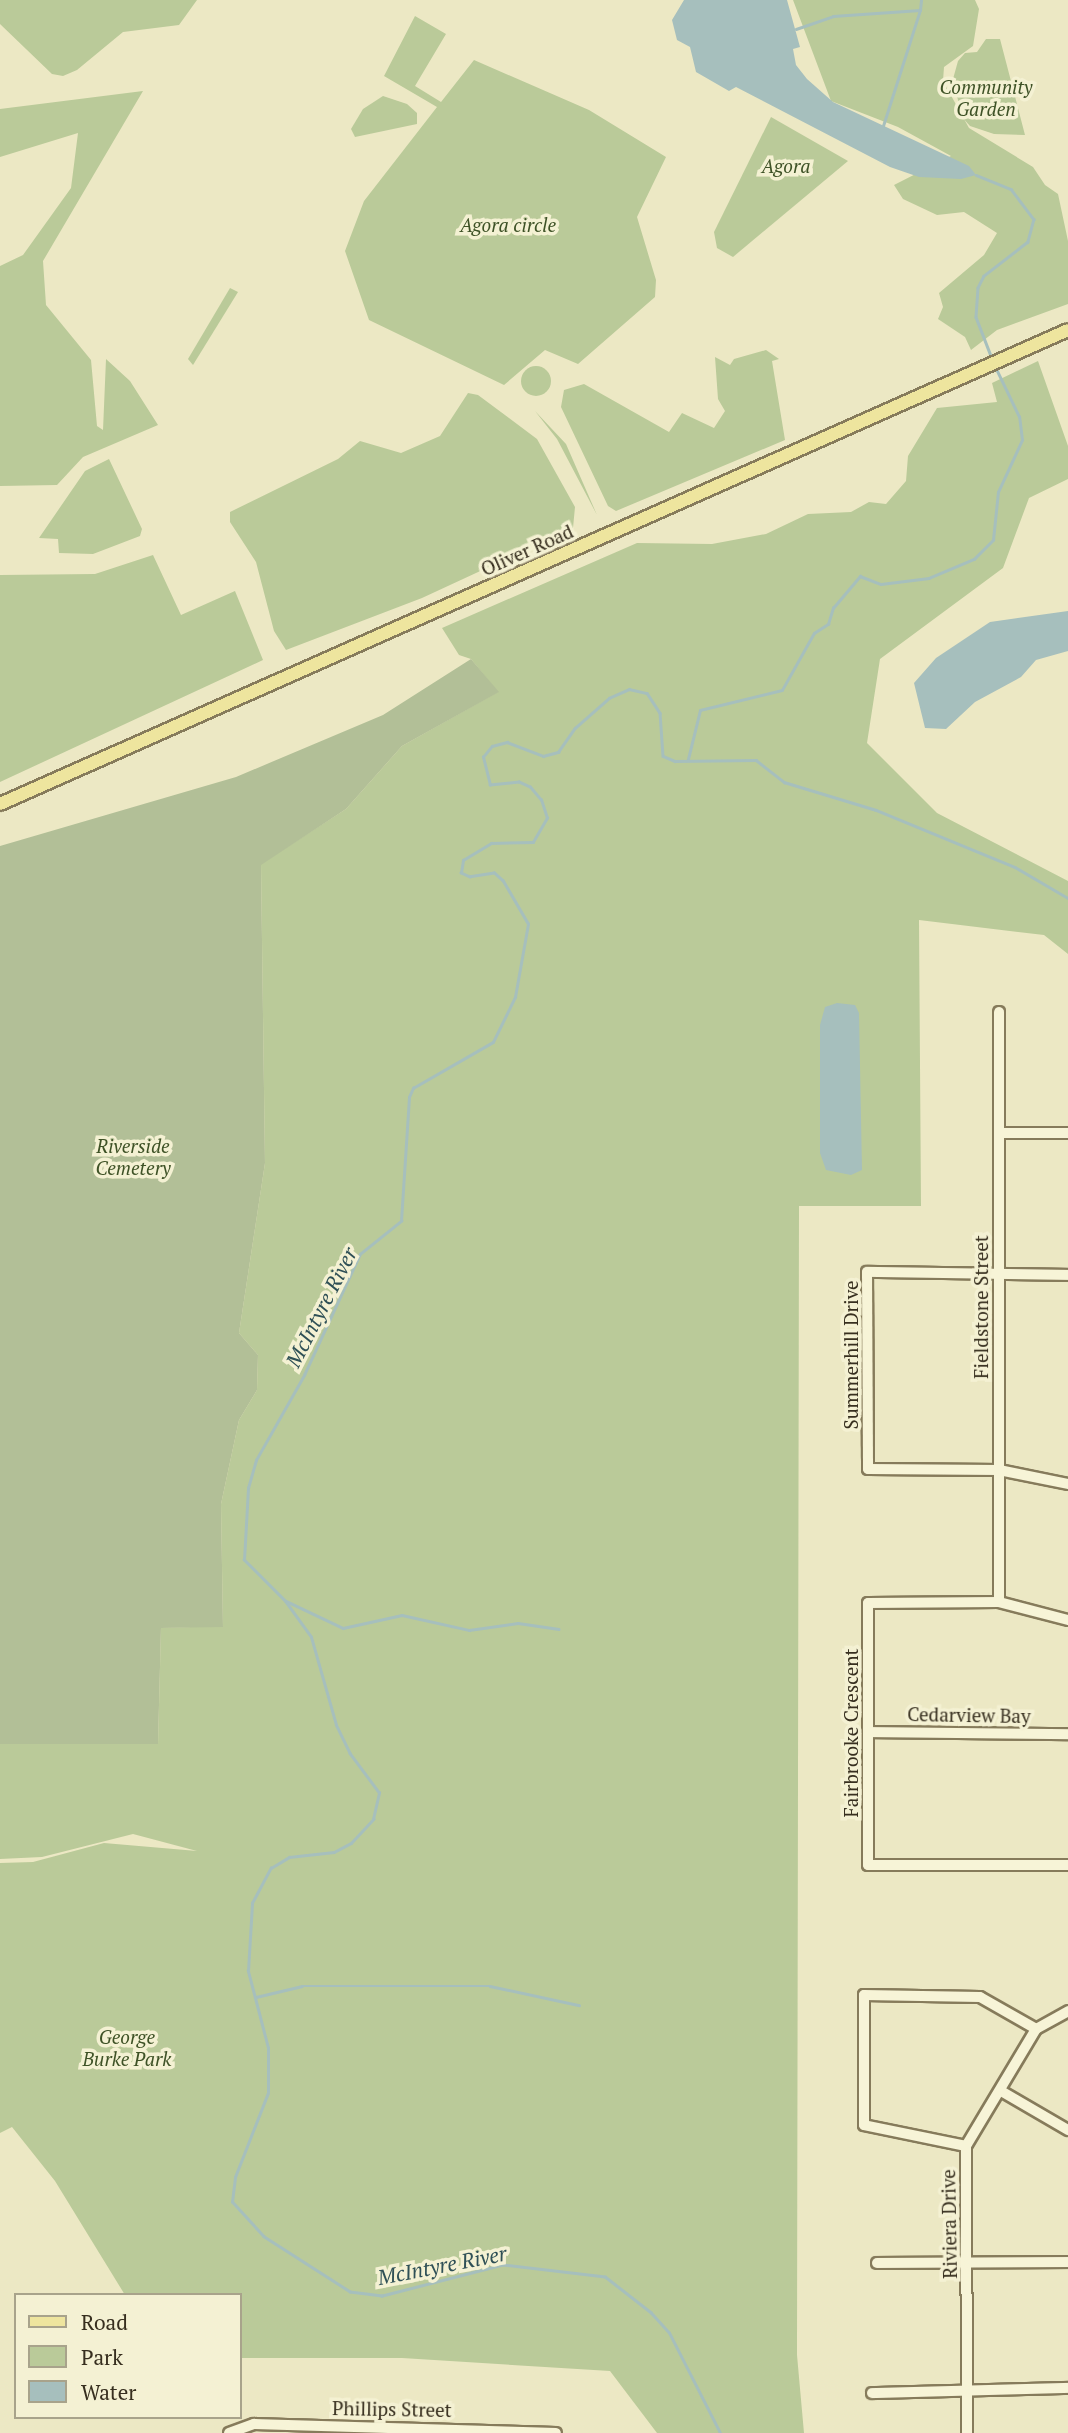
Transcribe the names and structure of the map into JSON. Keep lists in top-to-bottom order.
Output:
{
  "streets": {
    "main road": ["Oliver Road"],
    "street": [
      "Fieldstone Street",
      "Summerhill Drive",
      "Cedarview Bay",
      "Fairbrooke Crescent",
      "Riviera Drive",
      "Phillips Street"
    ]
  },
  "crossings": [
    ["Fieldstone Street", "Summerhill Drive"],
    ["Fieldstone Street", "Fairbrooke Crescent"],
    ["Cedarview Bay", "Fairbrooke Crescent"]
  ],
  "water": ["McIntyre River"],
  "parks": [
    "Community Garden",
    "Agora",
    "Agora circle",
    "Riverside Cemetery",
    "George Burke Park"
  ],
  "legend": ["Road", "Park", "Water"]
}
